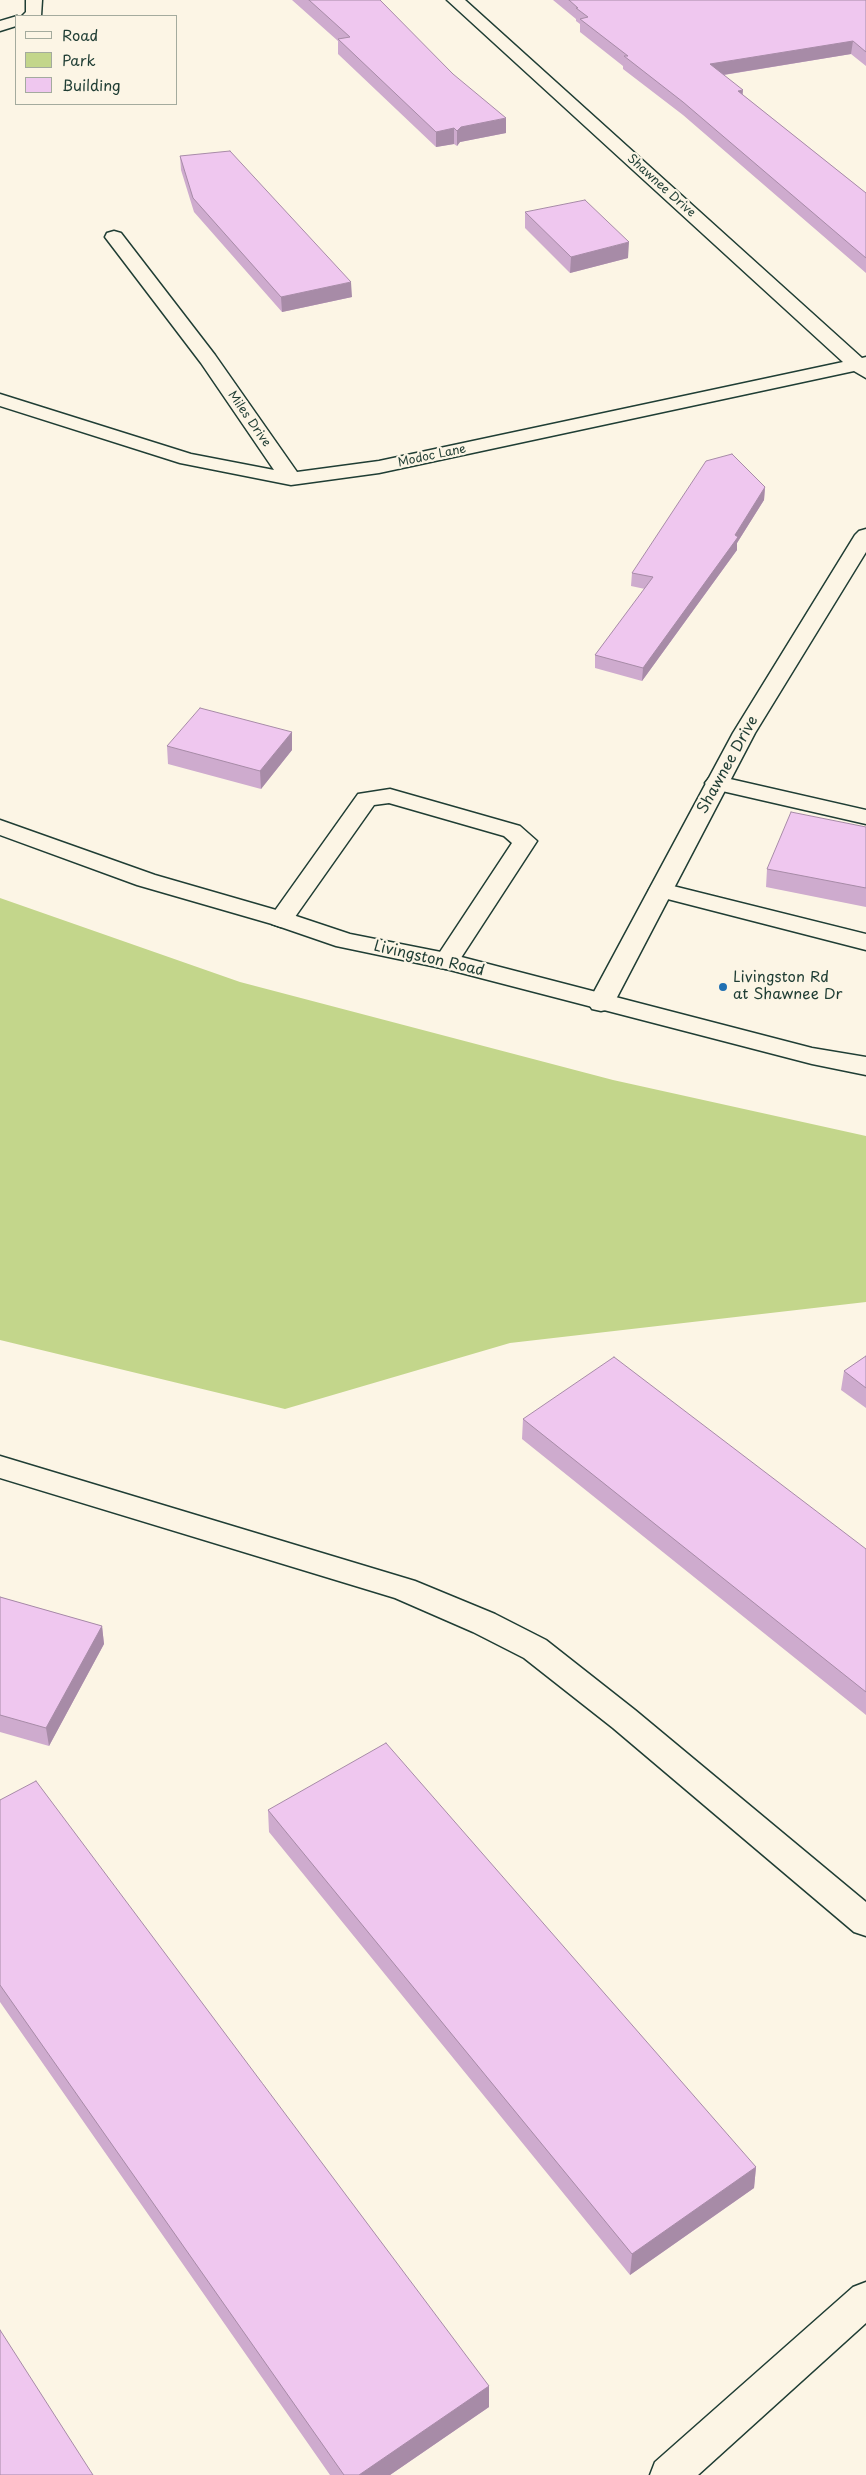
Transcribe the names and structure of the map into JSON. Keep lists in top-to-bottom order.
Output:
{
  "streets": {
    "street": [
      "Shawnee Drive",
      "Miles Drive",
      "Modoc Lane",
      "Livingston Road"
    ]
  },
  "crossings": [
    ["Shawnee Drive", "Modoc Lane"],
    ["Shawnee Drive", "Livingston Road"],
    ["Miles Drive", "Modoc Lane"]
  ],
  "places": ["Livingston Rd at Shawnee Dr"],
  "legend": ["Road", "Park", "Building"]
}
